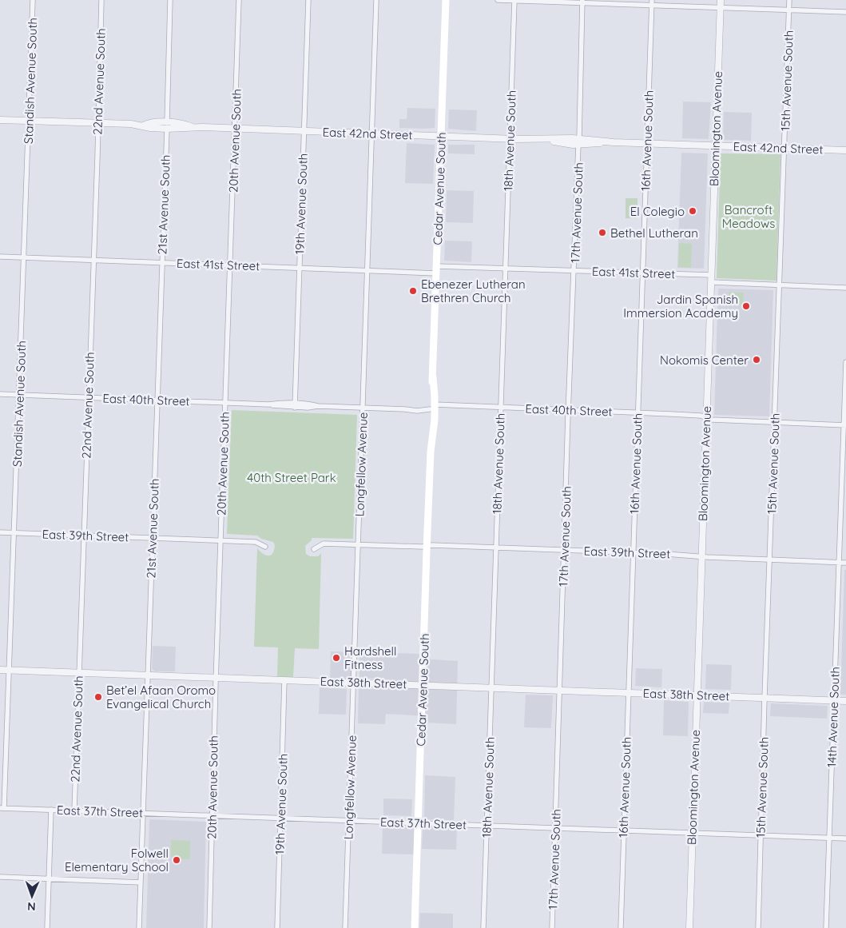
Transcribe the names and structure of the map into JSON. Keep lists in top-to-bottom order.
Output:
{
  "streets": {
    "main road": ["Cedar Avenue South"],
    "street": [
      "Standish Avenue South",
      "15th Avenue South",
      "22nd Avenue South",
      "Bloomington Avenue",
      "East 42nd Street",
      "20th Avenue South",
      "18th Avenue South",
      "16th Avenue South",
      "19th Avenue South",
      "21st Avenue South",
      "17th Avenue South",
      "East 41st Street",
      "East 40th Street",
      "Longfellow Avenue",
      "East 39th Street",
      "East 38th Street",
      "14th Avenue South",
      "East 37th Street"
    ]
  },
  "crossings": [
    ["Standish Avenue South", "East 42nd Street"],
    ["Standish Avenue South", "East 41st Street"],
    ["Standish Avenue South", "East 40th Street"],
    ["Standish Avenue South", "East 39th Street"],
    ["Standish Avenue South", "East 38th Street"],
    ["Standish Avenue South", "East 37th Street"],
    ["15th Avenue South", "East 42nd Street"],
    ["15th Avenue South", "East 40th Street"],
    ["15th Avenue South", "East 39th Street"],
    ["15th Avenue South", "East 38th Street"],
    ["15th Avenue South", "East 37th Street"],
    ["22nd Avenue South", "East 42nd Street"],
    ["22nd Avenue South", "East 41st Street"],
    ["22nd Avenue South", "East 40th Street"],
    ["22nd Avenue South", "East 39th Street"],
    ["22nd Avenue South", "East 38th Street"],
    ["22nd Avenue South", "East 37th Street"],
    ["Bloomington Avenue", "East 42nd Street"],
    ["Bloomington Avenue", "East 41st Street"],
    ["Bloomington Avenue", "East 40th Street"],
    ["Bloomington Avenue", "East 39th Street"],
    ["Bloomington Avenue", "East 38th Street"],
    ["Bloomington Avenue", "East 37th Street"],
    ["East 42nd Street", "20th Avenue South"],
    ["East 42nd Street", "18th Avenue South"],
    ["East 42nd Street", "16th Avenue South"],
    ["East 42nd Street", "Cedar Avenue South"],
    ["East 42nd Street", "19th Avenue South"],
    ["East 42nd Street", "21st Avenue South"],
    ["East 42nd Street", "17th Avenue South"],
    ["East 42nd Street", "Longfellow Avenue"],
    ["20th Avenue South", "East 41st Street"],
    ["20th Avenue South", "East 40th Street"],
    ["20th Avenue South", "East 39th Street"],
    ["20th Avenue South", "East 38th Street"],
    ["20th Avenue South", "East 37th Street"],
    ["18th Avenue South", "East 41st Street"],
    ["18th Avenue South", "East 40th Street"],
    ["18th Avenue South", "East 39th Street"],
    ["18th Avenue South", "East 38th Street"],
    ["18th Avenue South", "East 37th Street"],
    ["16th Avenue South", "East 41st Street"],
    ["16th Avenue South", "East 40th Street"],
    ["16th Avenue South", "East 39th Street"],
    ["16th Avenue South", "East 38th Street"],
    ["16th Avenue South", "East 37th Street"],
    ["Cedar Avenue South", "East 41st Street"],
    ["Cedar Avenue South", "East 40th Street"],
    ["Cedar Avenue South", "East 39th Street"],
    ["Cedar Avenue South", "East 38th Street"],
    ["Cedar Avenue South", "East 37th Street"],
    ["19th Avenue South", "East 41st Street"],
    ["19th Avenue South", "East 40th Street"],
    ["19th Avenue South", "East 38th Street"],
    ["19th Avenue South", "East 37th Street"],
    ["21st Avenue South", "East 41st Street"],
    ["21st Avenue South", "East 40th Street"],
    ["21st Avenue South", "East 39th Street"],
    ["21st Avenue South", "East 38th Street"],
    ["21st Avenue South", "East 37th Street"],
    ["17th Avenue South", "East 41st Street"],
    ["17th Avenue South", "East 40th Street"],
    ["17th Avenue South", "East 39th Street"],
    ["17th Avenue South", "East 38th Street"],
    ["17th Avenue South", "East 37th Street"],
    ["East 41st Street", "Longfellow Avenue"],
    ["East 40th Street", "Longfellow Avenue"],
    ["East 40th Street", "14th Avenue South"],
    ["Longfellow Avenue", "East 39th Street"],
    ["Longfellow Avenue", "East 38th Street"],
    ["Longfellow Avenue", "East 37th Street"],
    ["East 39th Street", "14th Avenue South"],
    ["East 38th Street", "14th Avenue South"],
    ["14th Avenue South", "East 37th Street"]
  ],
  "parks": ["Bancroft Meadows", "40th Street Park"],
  "places": [
    "El Colegio",
    "Bethel Lutheran",
    "Ebenezer Lutheran Brethren Church",
    "Jardin Spanish Immersion Academy",
    "Nokomis Center",
    "Hardshell Fitness",
    "Bet’el Afaan Oromo Evangelical Church",
    "Folwell Elementary School"
  ],
  "north": "bottom"
}
